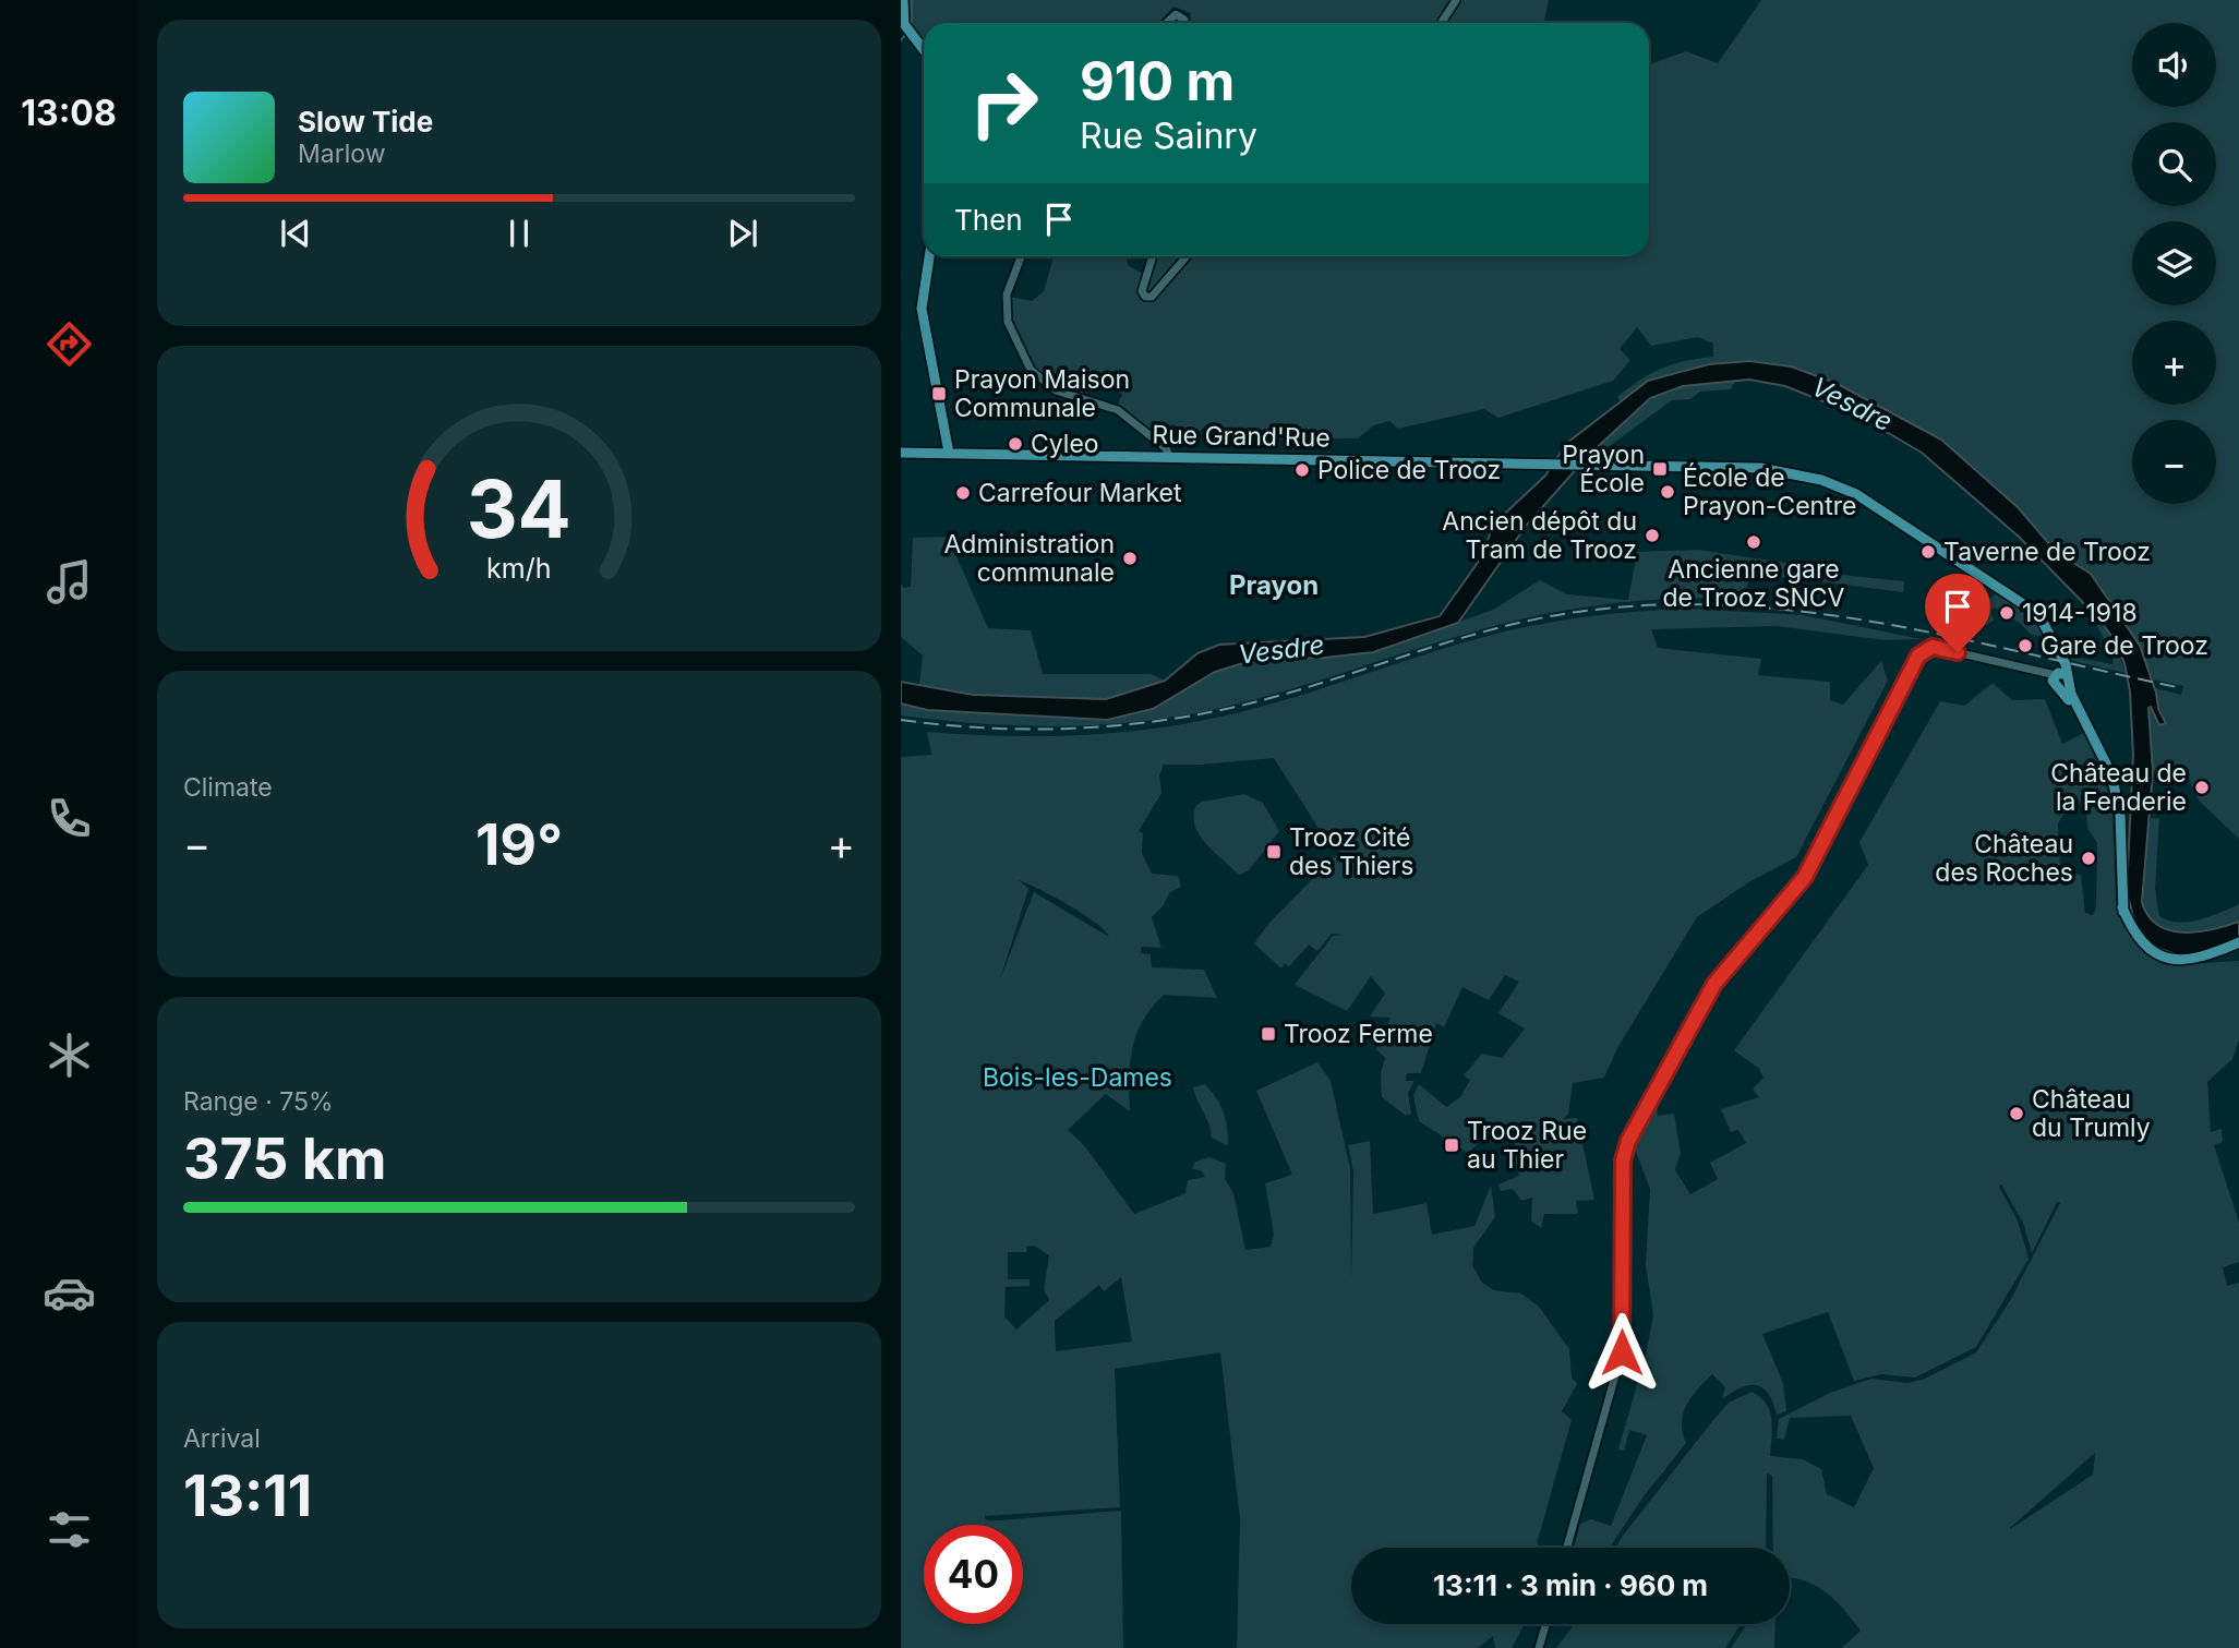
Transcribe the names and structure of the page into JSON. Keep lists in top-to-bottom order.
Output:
{
  "streets": {
    "main road": ["Rue Grand'Rue"]
  },
  "districts": ["Prayon"],
  "water": ["Vesdre"],
  "parks": ["Bois-les-Dames"],
  "places": {
    "transit": [
      "Prayon Maison Communale",
      "Prayon École",
      "Trooz Cité des Thiers",
      "Trooz Ferme",
      "Trooz Rue au Thier"
    ],
    "other": [
      "Cyleo",
      "Police de Trooz",
      "École de Prayon-Centre",
      "Carrefour Market",
      "Ancien dépôt du Tram de Trooz",
      "Ancienne gare de Trooz SNCV",
      "Taverne de Trooz",
      "Administration communale",
      "1914-1918",
      "Gare de Trooz",
      "Château de la Fenderie",
      "Château des Roches",
      "Château du Trumly"
    ]
  },
  "page": {
    "tabs": "13:08",
    "map_buttons": ["+", "−"],
    "turn": ["910 m", "Rue Sainry"],
    "song": ["Slow Tide", "Marlow"],
    "then": "Then",
    "tile": [
      "Climate",
      ["Range · 75%", "375 km"],
      ["Arrival", "13:11"]
    ],
    "heat": ["−", "19°", "+"],
    "limit": "40",
    "trip": "13:11 · 3 min · 960 m",
    "gauge": ["34", "km/h"]
  }
}
